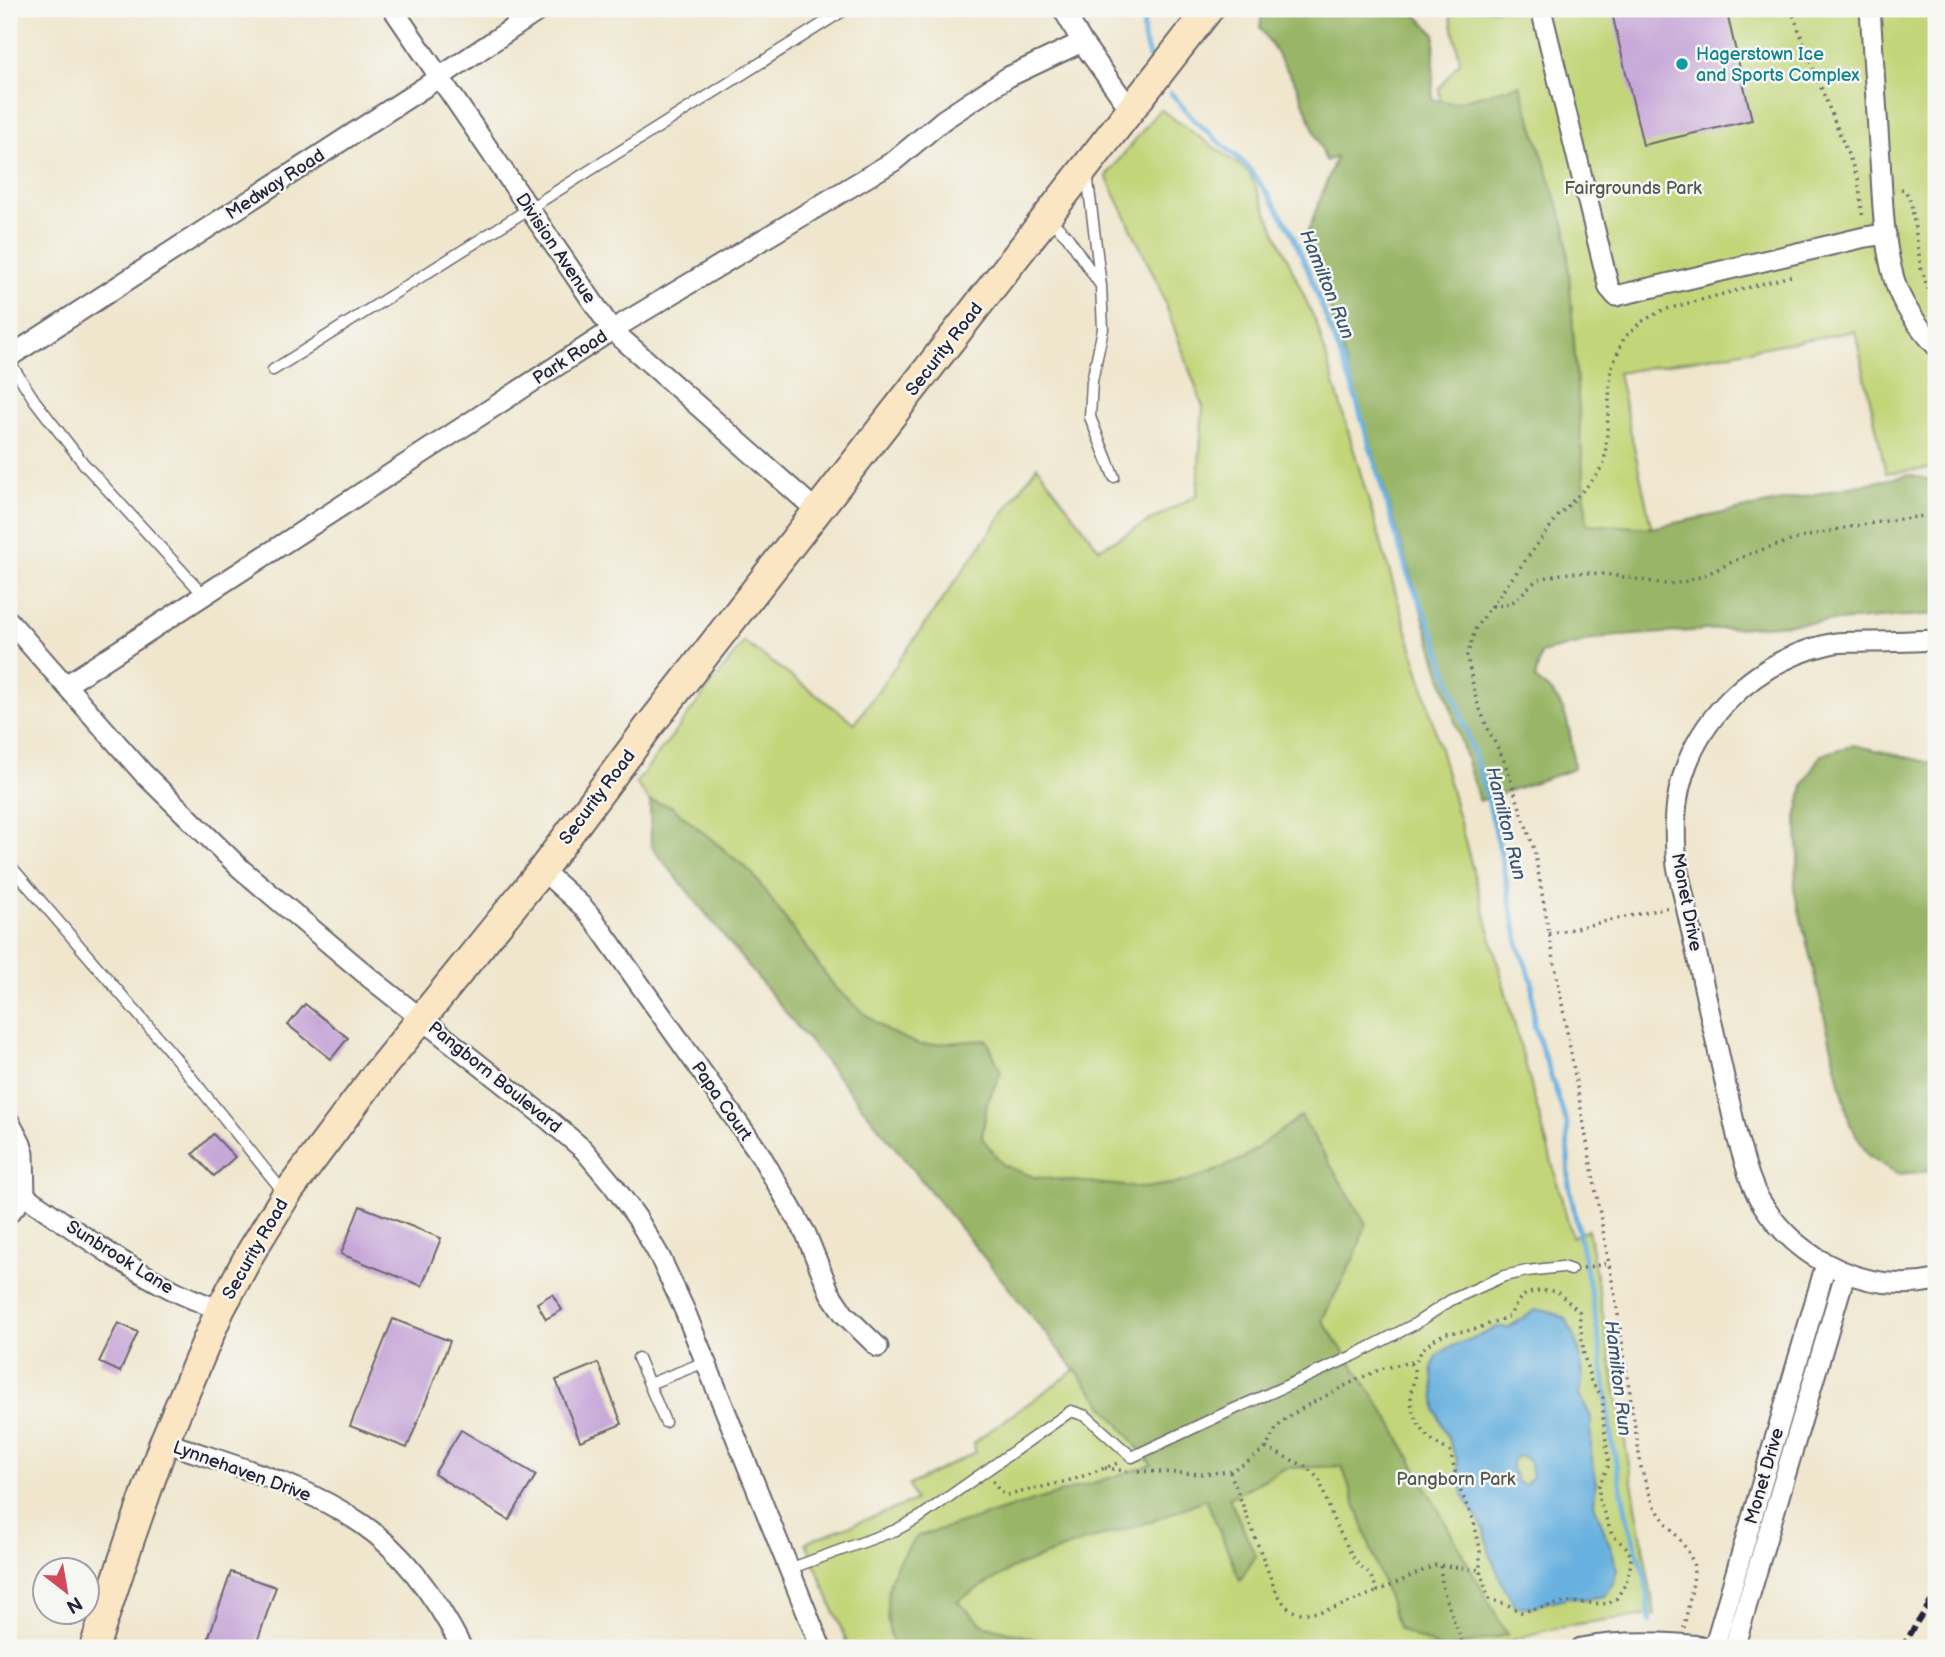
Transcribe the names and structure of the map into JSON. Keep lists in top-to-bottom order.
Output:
{
  "streets": {
    "street": [
      "Medway Road",
      "Division Avenue",
      "Security Road",
      "Park Road",
      "Monet Drive",
      "Pangborn Boulevard",
      "Papa Court",
      "Sunbrook Lane",
      "Lynnehaven Drive"
    ]
  },
  "crossings": [
    ["Medway Road", "Division Avenue"],
    ["Division Avenue", "Security Road"],
    ["Division Avenue", "Park Road"],
    ["Security Road", "Pangborn Boulevard"],
    ["Security Road", "Papa Court"],
    ["Security Road", "Sunbrook Lane"],
    ["Security Road", "Lynnehaven Drive"],
    ["Park Road", "Pangborn Boulevard"]
  ],
  "water": ["Hamilton Run"],
  "parks": ["Fairgrounds Park", "Pangborn Park"],
  "places": ["Hagerstown Ice and Sports Complex"],
  "north": "bottom right"
}
